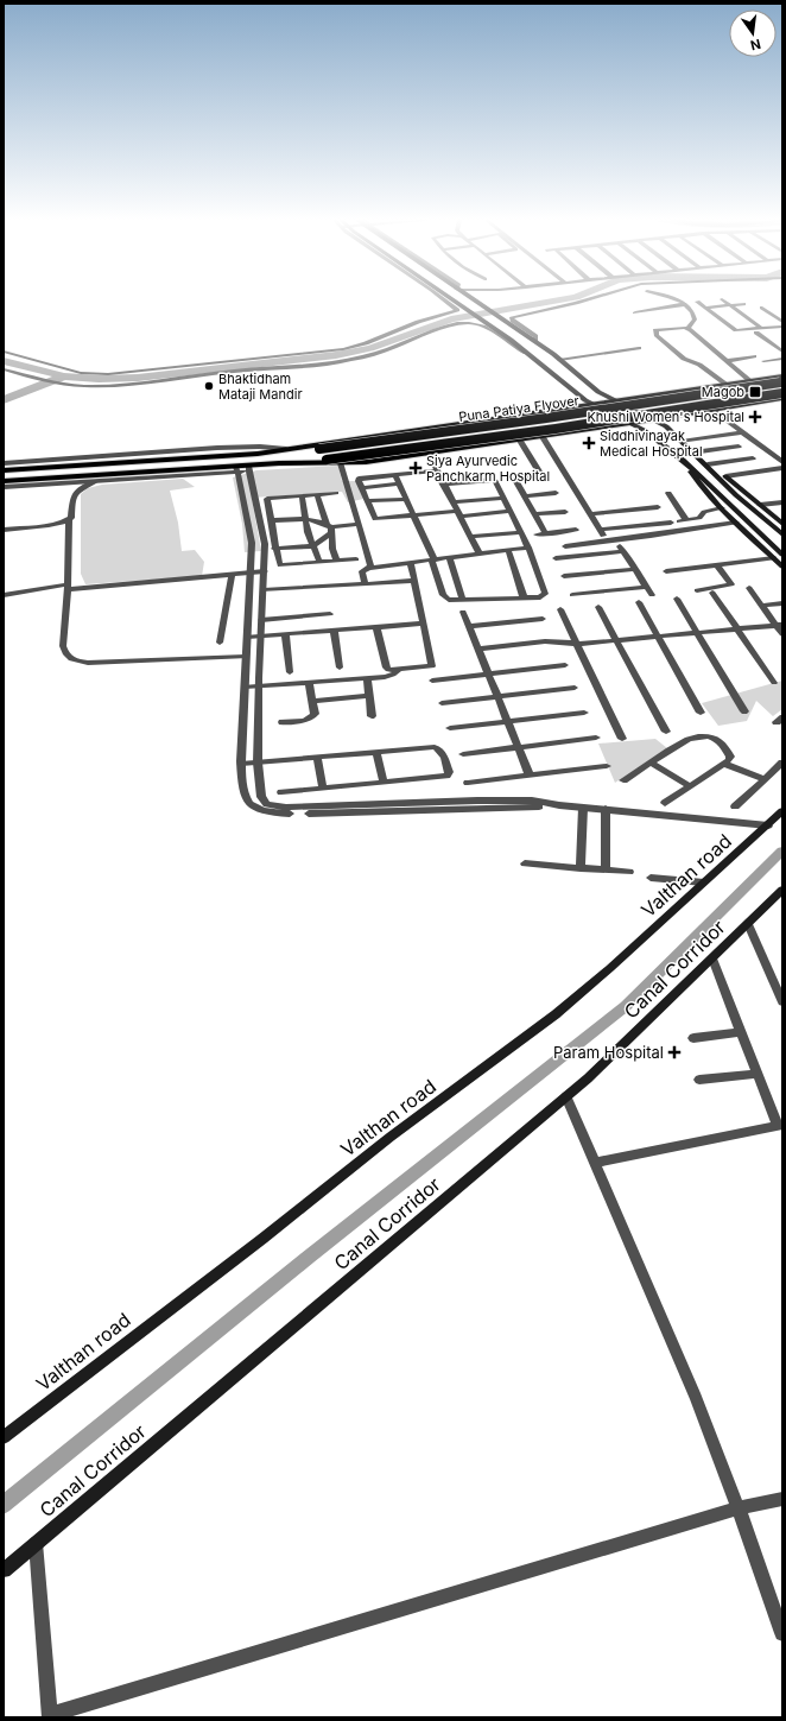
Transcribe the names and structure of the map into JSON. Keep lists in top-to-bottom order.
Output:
{
  "streets": {
    "highway": ["Puna Patiya Flyover"],
    "main road": ["Valthan road", "Canal Corridor"]
  },
  "places": {
    "other": ["Bhaktidham Mataji Mandir"],
    "transit": ["Magob"],
    "health": [
      "Khushi Women's Hospital",
      "Siddhivinayak Medical Hospital",
      "Siya Ayurvedic Panchkarm Hospital",
      "Param Hospital"
    ]
  },
  "north": "bottom"
}
